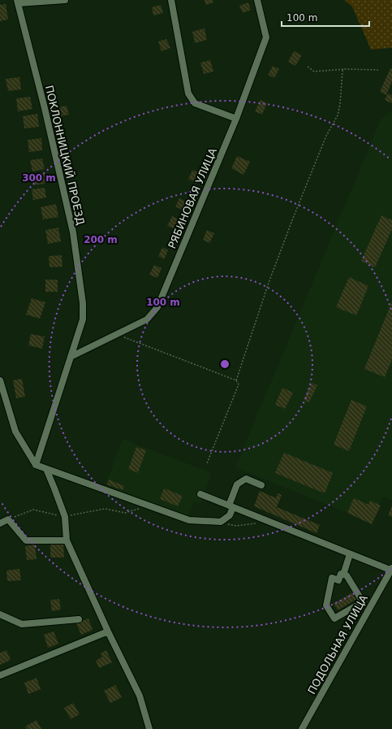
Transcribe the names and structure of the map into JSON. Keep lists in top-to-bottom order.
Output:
{
  "streets": {
    "street": ["ПОКЛОННИЦКИЙ ПРОЕЗД", "РЯБИНОВАЯ УЛИЦА", "ПОДОЛЬНАЯ УЛИЦА"]
  },
  "crossings": [
    ["ПОКЛОННИЦКИЙ ПРОЕЗД", "РЯБИНОВАЯ УЛИЦА"]
  ],
  "scale_bar": "100 m",
  "rings": ["300 m", "200 m", "100 m"]
}
